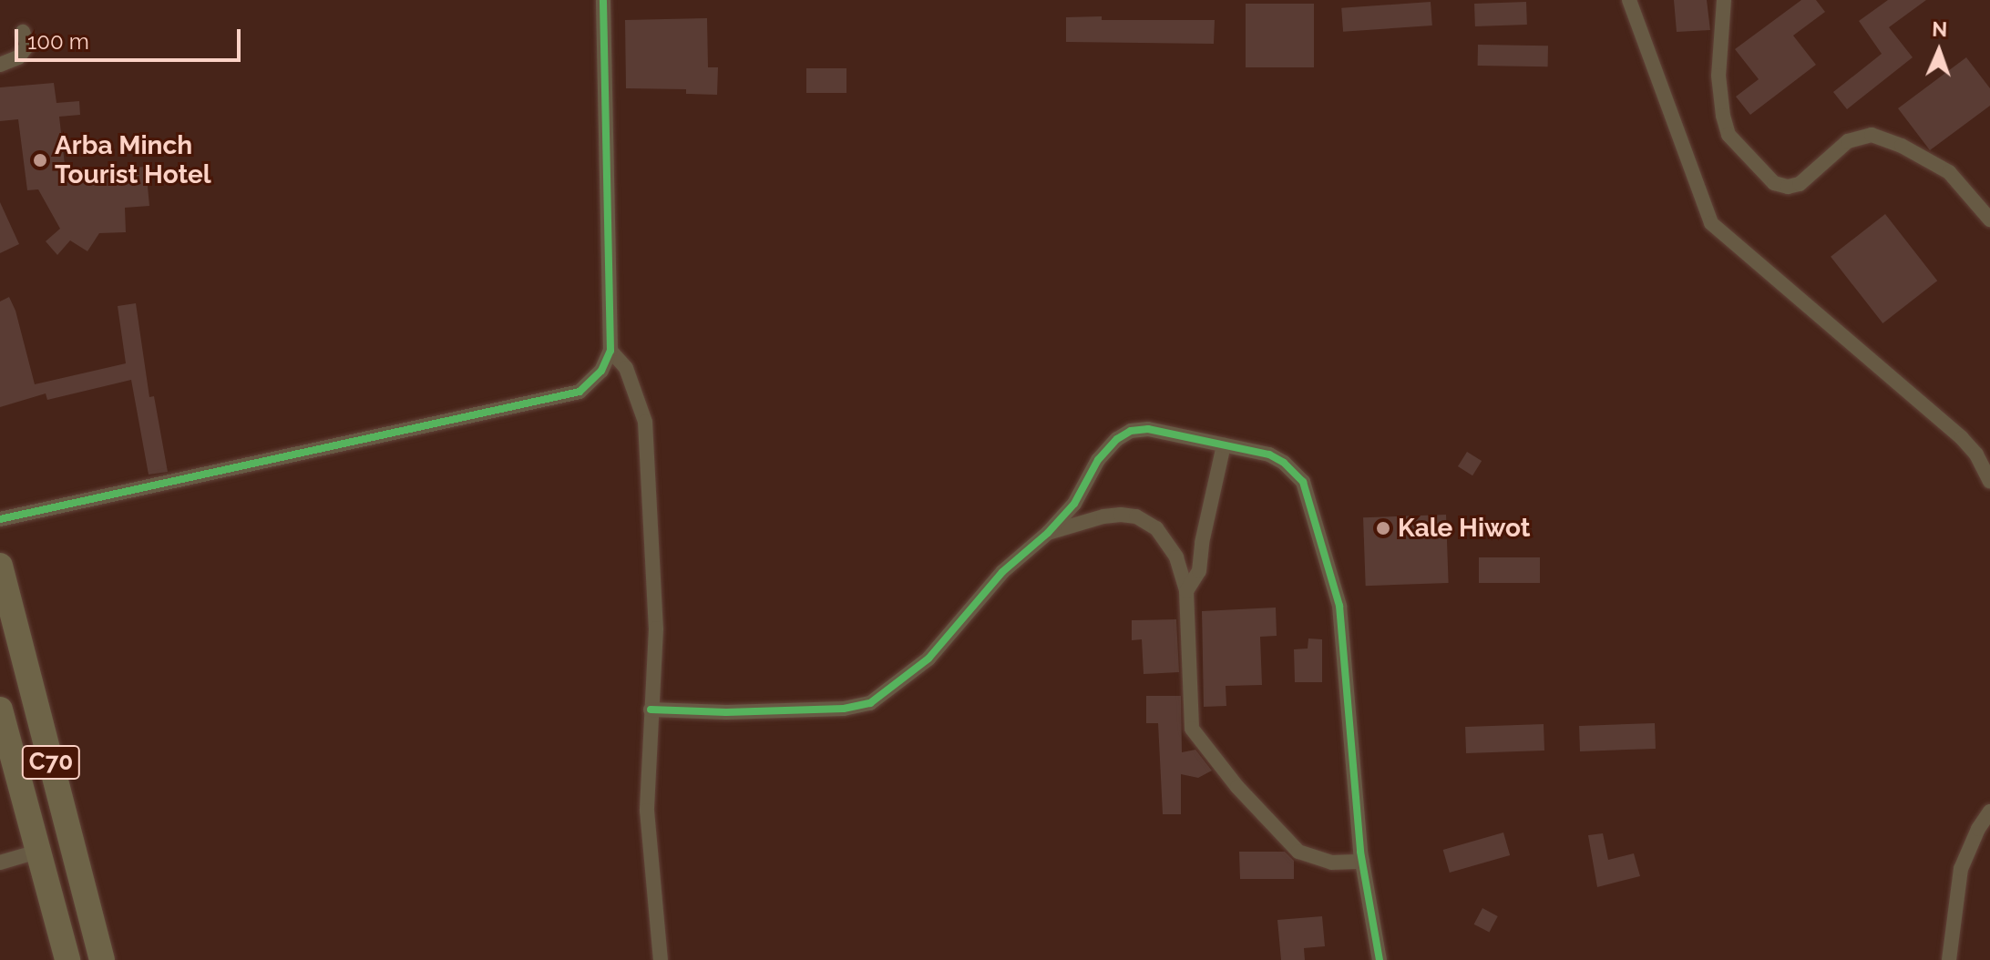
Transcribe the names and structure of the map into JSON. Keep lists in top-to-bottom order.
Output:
{
  "streets": {
    "highway": ["C70"]
  },
  "places": ["Arba Minch Tourist Hotel", "Kale Hiwot"],
  "scale_bar": "100 m",
  "north": "top"
}
